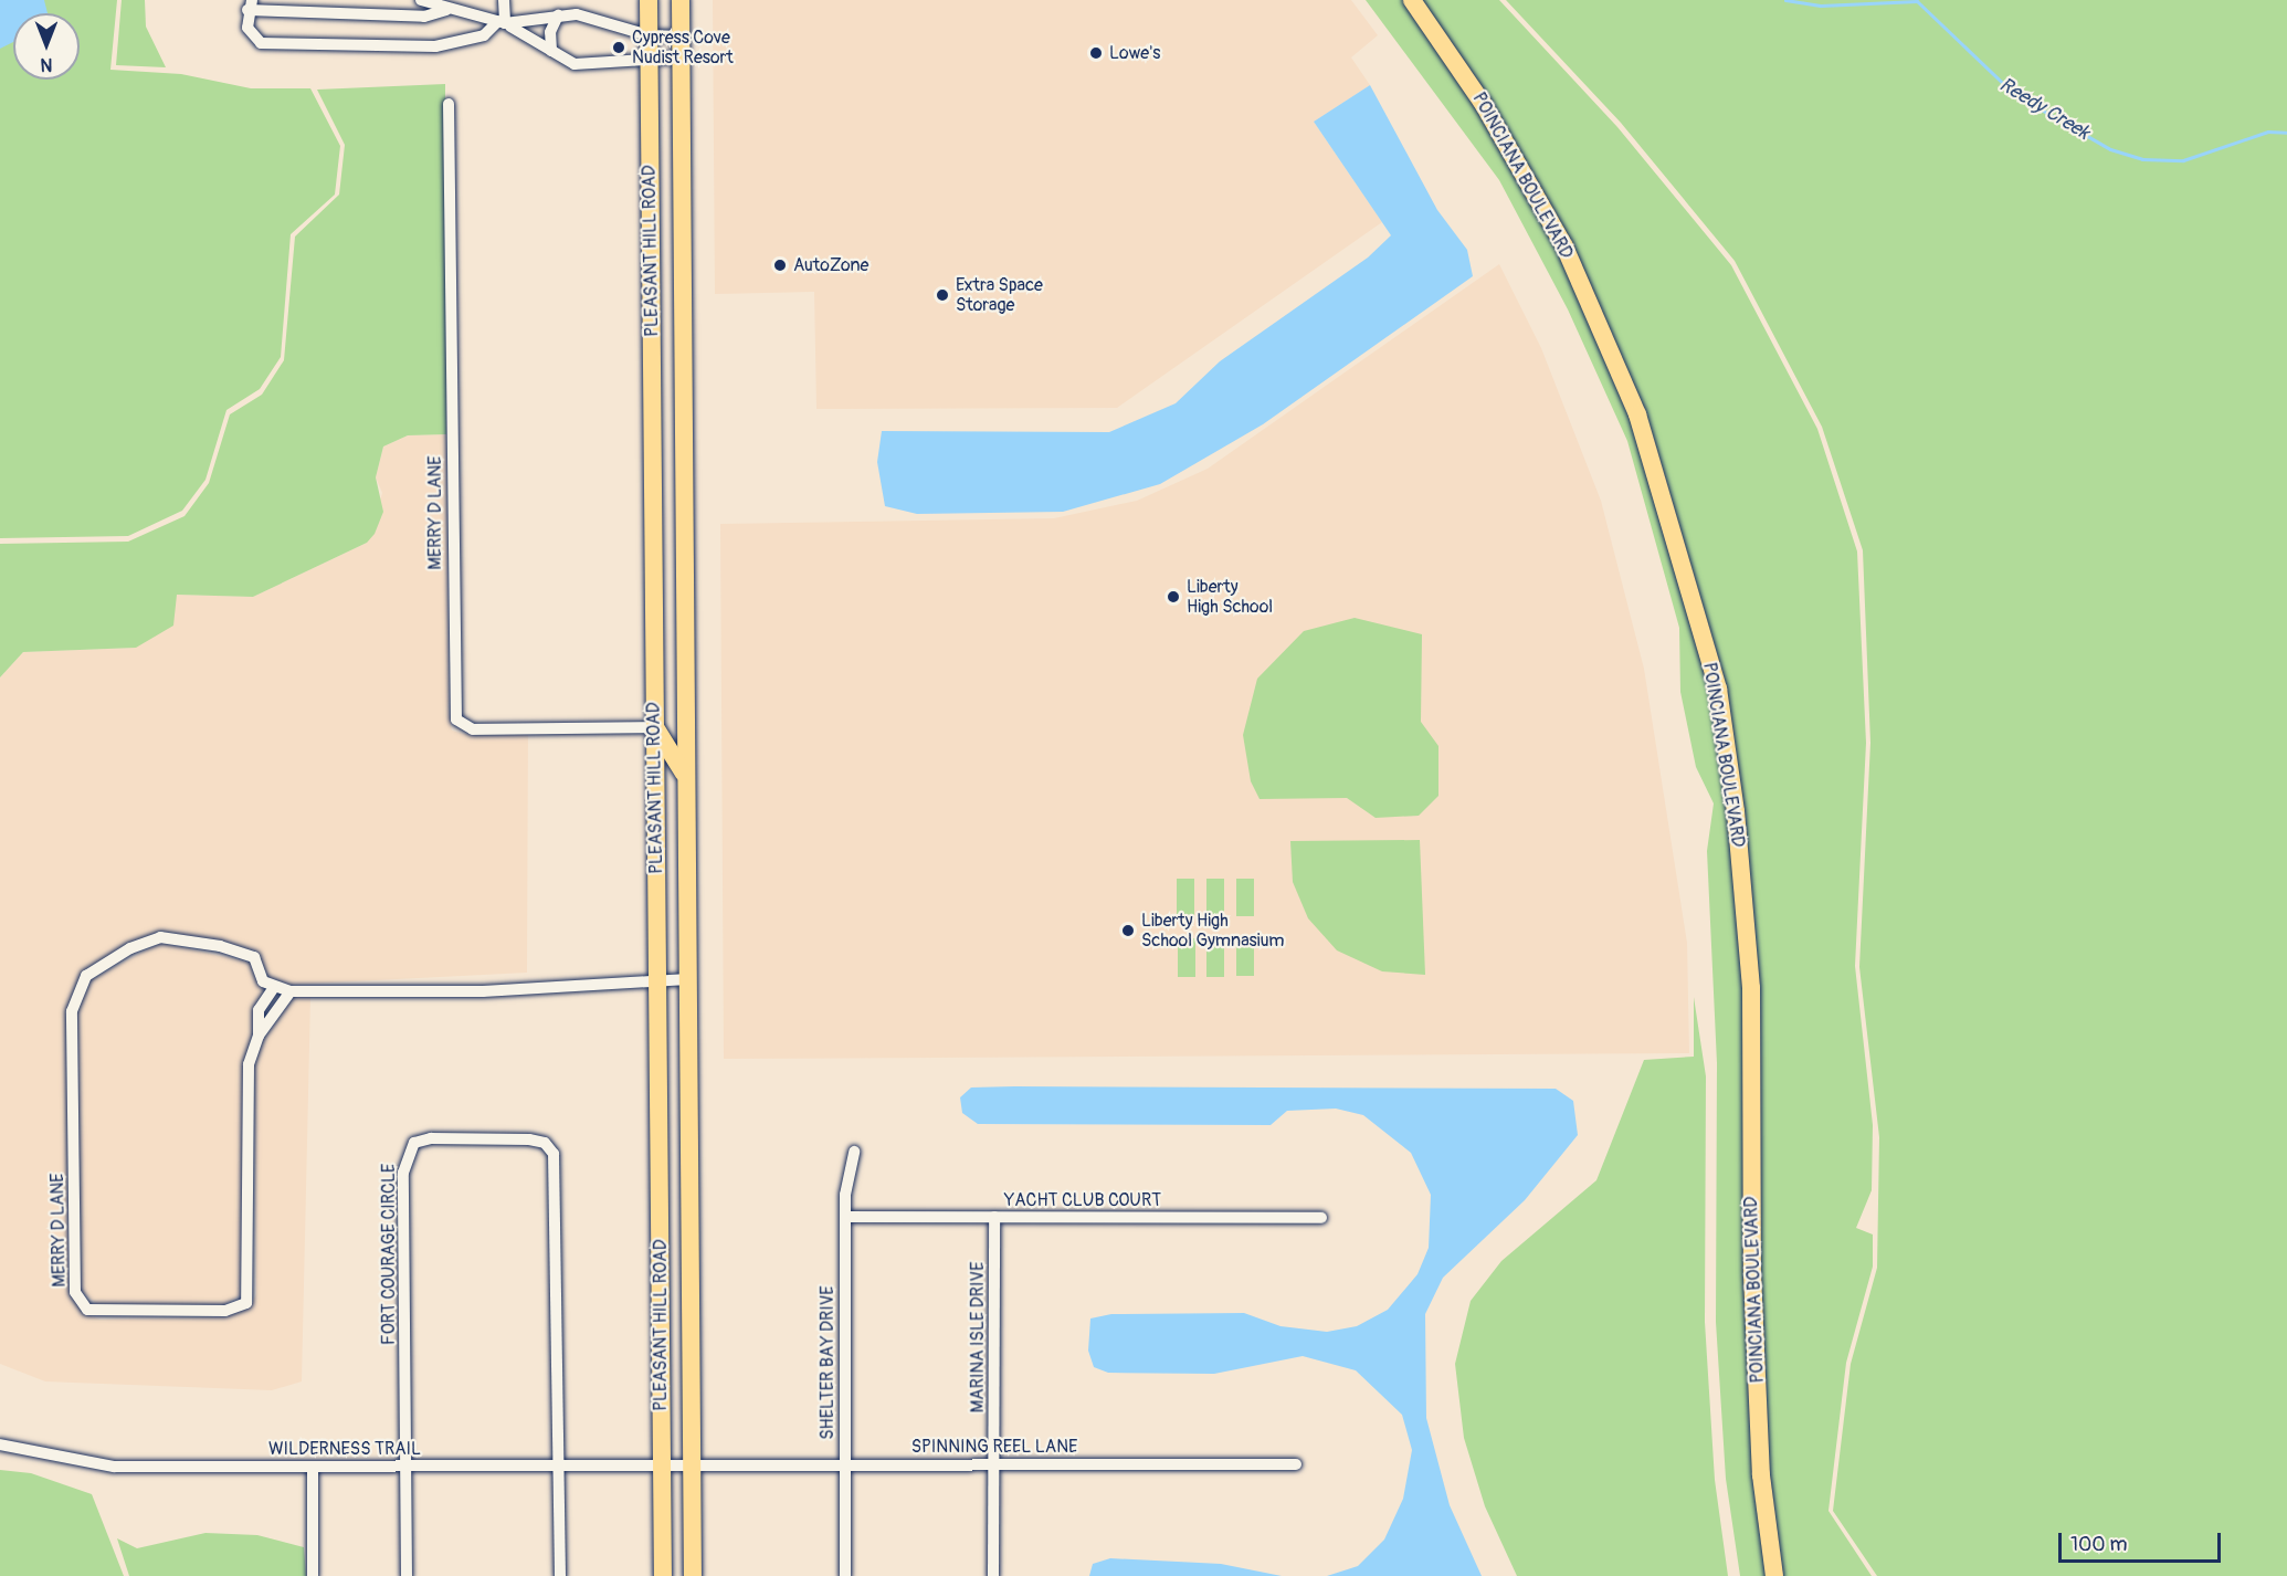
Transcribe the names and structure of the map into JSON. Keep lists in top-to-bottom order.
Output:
{
  "streets": {
    "main road": ["POINCIANA BOULEVARD", "PLEASANT HILL ROAD"],
    "street": [
      "MERRY D LANE",
      "YACHT CLUB COURT",
      "FORT COURAGE CIRCLE",
      "MARINA ISLE DRIVE",
      "SHELTER BAY DRIVE",
      "SPINNING REEL LANE",
      "WILDERNESS TRAIL"
    ]
  },
  "crossings": [
    ["PLEASANT HILL ROAD", "MERRY D LANE"],
    ["PLEASANT HILL ROAD", "SPINNING REEL LANE"],
    ["PLEASANT HILL ROAD", "WILDERNESS TRAIL"],
    ["YACHT CLUB COURT", "MARINA ISLE DRIVE"],
    ["YACHT CLUB COURT", "SHELTER BAY DRIVE"],
    ["FORT COURAGE CIRCLE", "WILDERNESS TRAIL"],
    ["MARINA ISLE DRIVE", "SPINNING REEL LANE"],
    ["SHELTER BAY DRIVE", "SPINNING REEL LANE"],
    ["SPINNING REEL LANE", "WILDERNESS TRAIL"]
  ],
  "water": ["Reedy Creek"],
  "places": [
    "Cypress Cove Nudist Resort",
    "Lowe's",
    "AutoZone",
    "Extra Space Storage",
    "Liberty High School",
    "Liberty High School Gymnasium"
  ],
  "scale_bar": "100 m",
  "north": "bottom"
}
